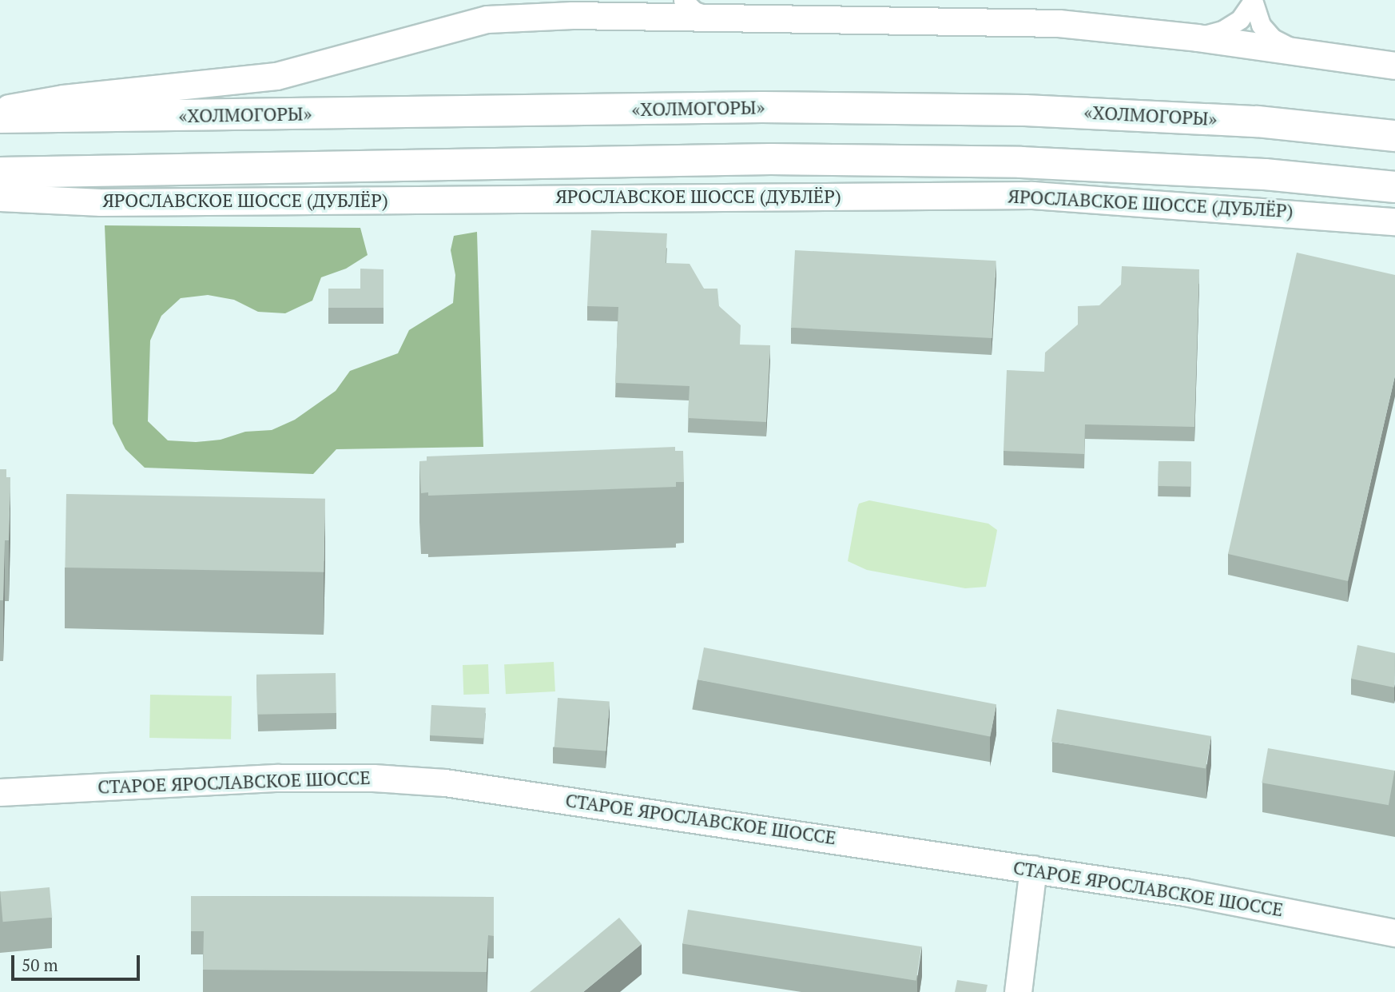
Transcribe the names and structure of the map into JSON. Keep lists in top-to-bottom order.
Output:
{
  "streets": {
    "highway": ["«ХОЛМОГОРЫ»"],
    "street": ["ЯРОСЛАВСКОЕ ШОССЕ (ДУБЛЁР)", "СТАРОЕ ЯРОСЛАВСКОЕ ШОССЕ"]
  },
  "scale_bar": "50 m"
}
